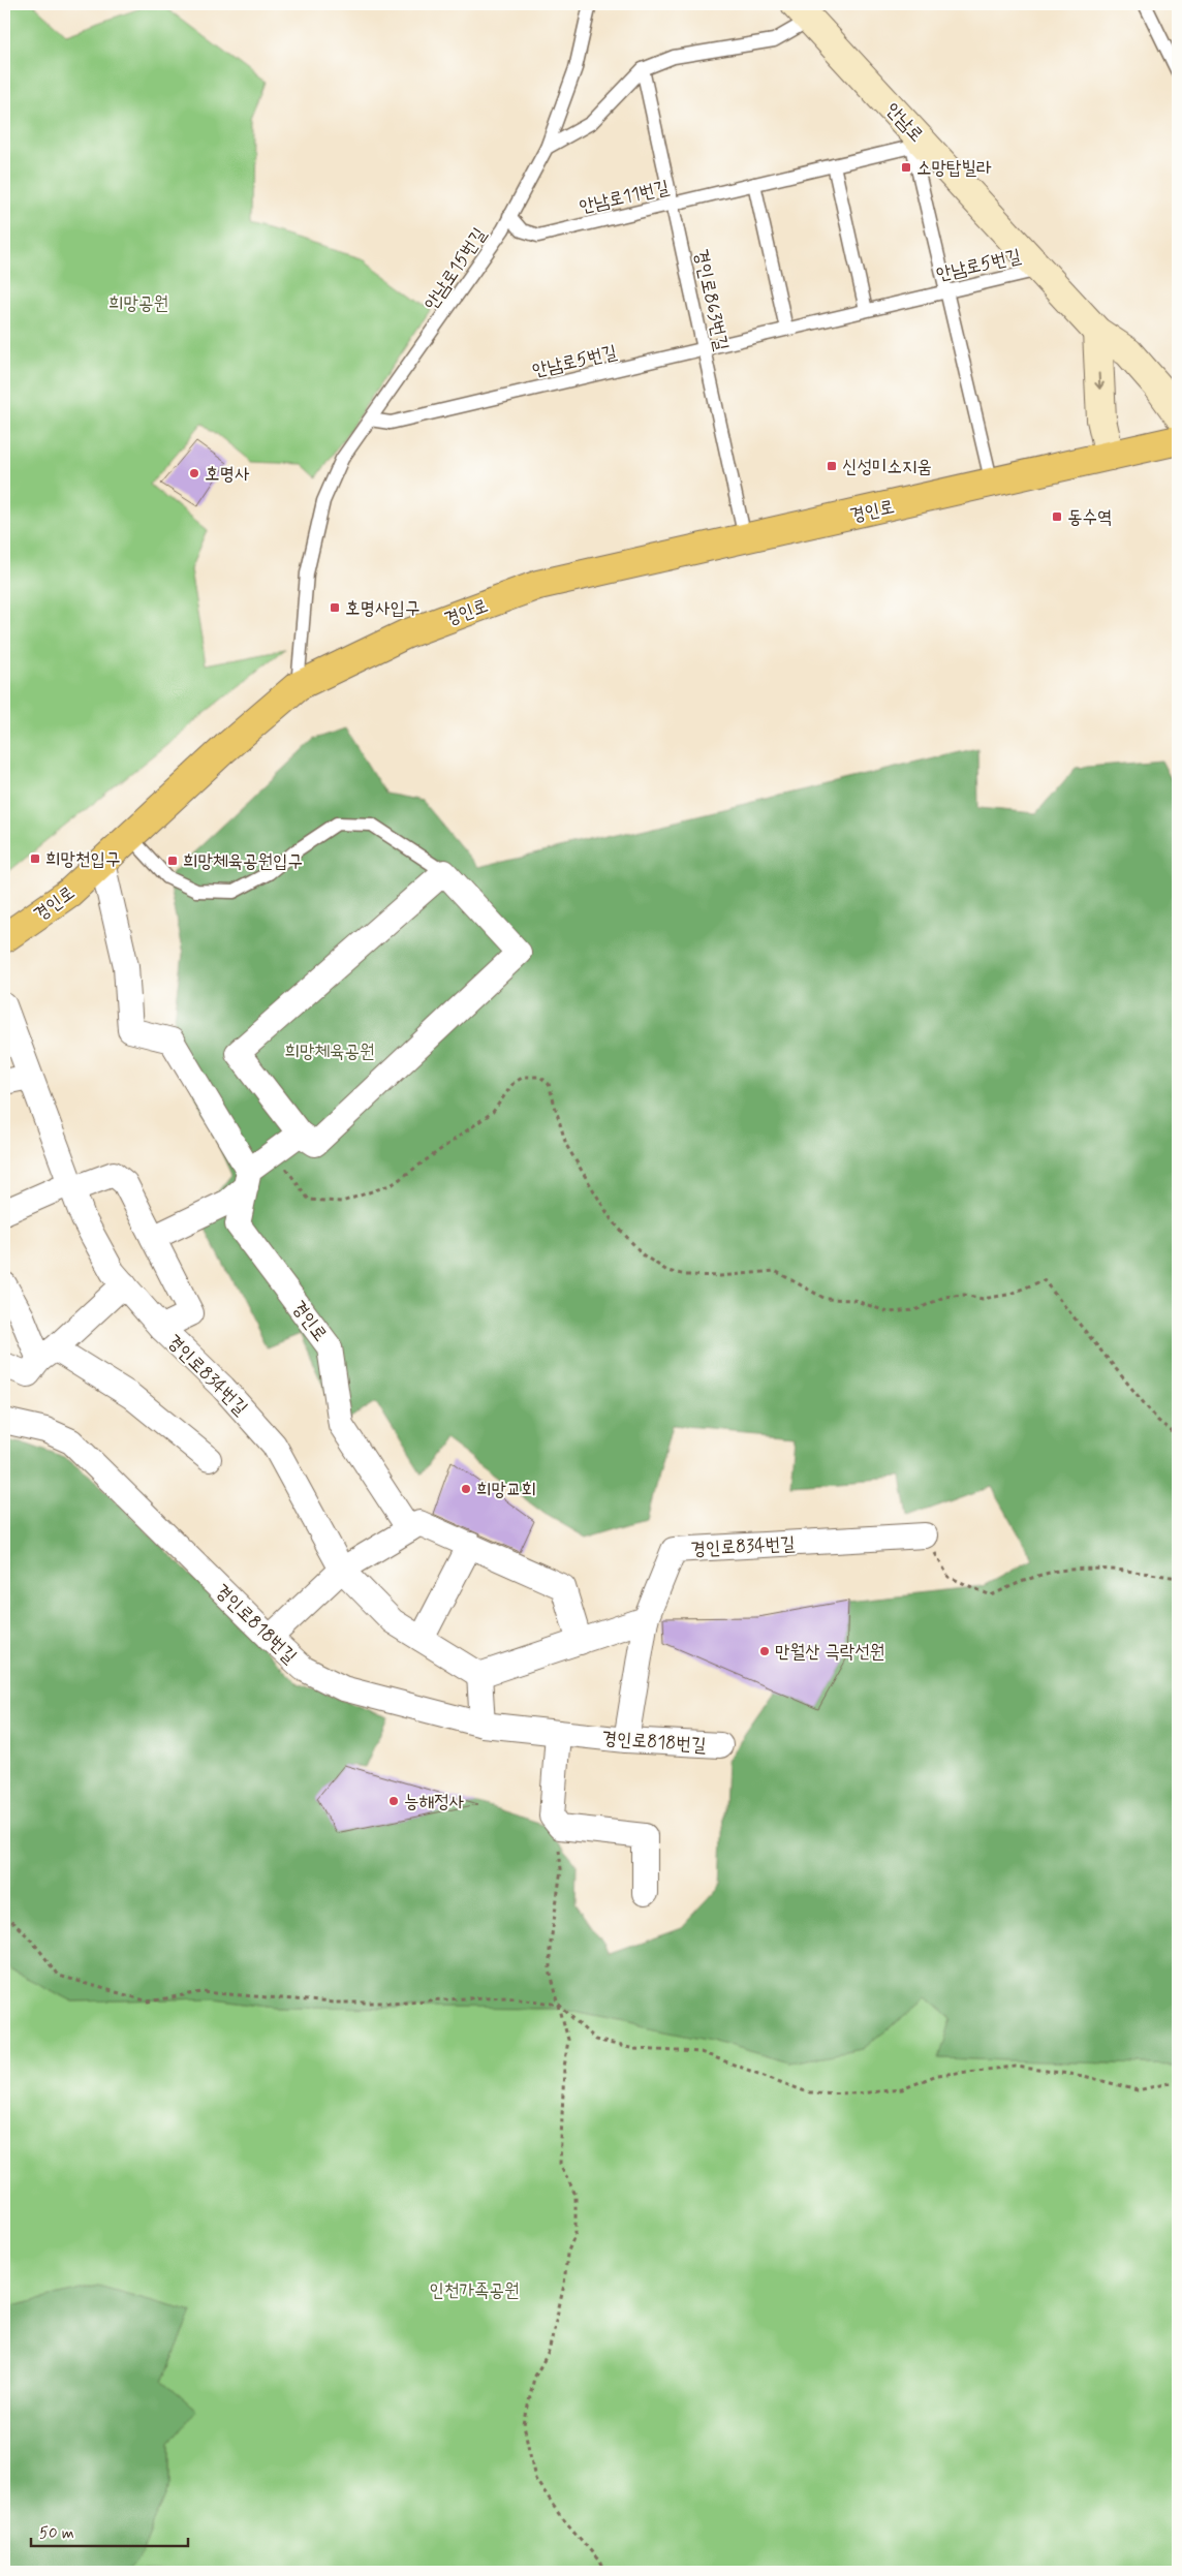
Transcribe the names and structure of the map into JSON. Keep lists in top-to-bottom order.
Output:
{
  "streets": {
    "main road": ["경인로"],
    "street": ["안남로", "경인로834번길", "경인로818번길"],
    "lane": [
      "안남로11번길",
      "안남로5번길",
      "안남로15번길",
      "경인로863번길"
    ]
  },
  "crossings": [
    ["안남로", "안남로11번길"],
    ["안남로", "안남로5번길"],
    ["안남로11번길", "안남로15번길"],
    ["안남로11번길", "경인로863번길"],
    ["안남로5번길", "안남로15번길"],
    ["안남로5번길", "경인로863번길"],
    ["안남로15번길", "경인로"],
    ["경인로863번길", "경인로"]
  ],
  "parks": ["희망공원", "희망체육공원", "인천가족공원"],
  "places": {
    "transit": [
      "소망탑빌라",
      "신성미소지움",
      "동수역",
      "호명사입구",
      "희망천입구",
      "희망체육공원입구"
    ],
    "other": [
      "호명사",
      "희망교회",
      "만월산 극락선원",
      "능해정사"
    ]
  },
  "scale_bar": "50 m"
}
